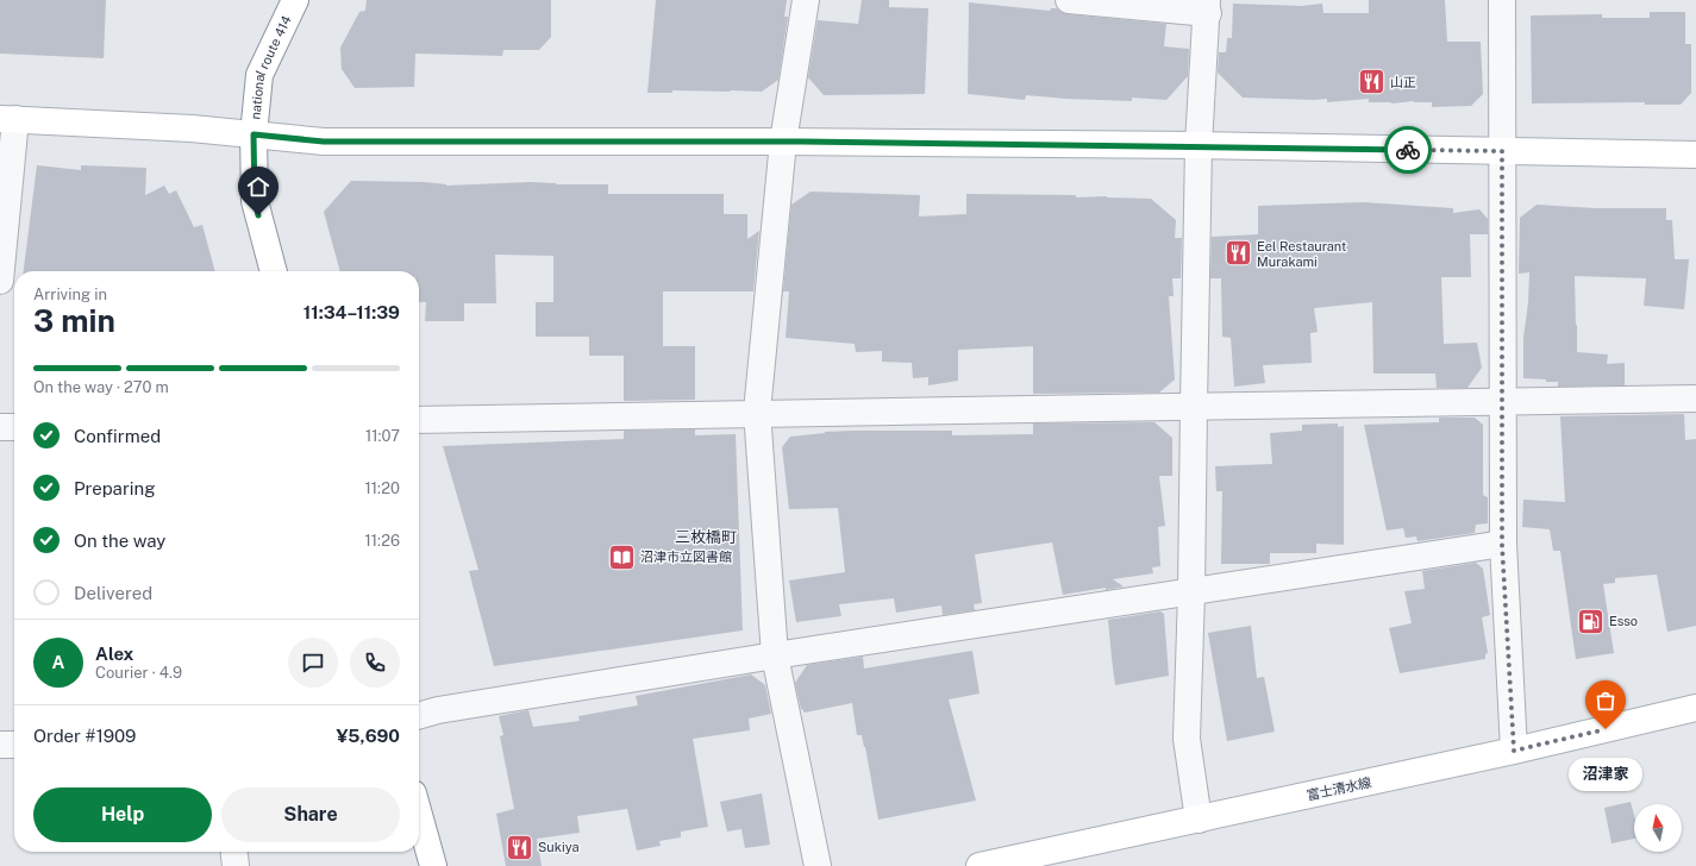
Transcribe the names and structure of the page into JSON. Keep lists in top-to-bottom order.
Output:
{
  "streets": {
    "main road": ["national route 414", "富士清水線"]
  },
  "districts": ["三枚橋町"],
  "places": {
    "restaurant": ["山正", "Eel Restaurant Murakami", "Sukiya"],
    "library": ["沼津市立図書館"],
    "fuel station": ["Esso"],
    "other": ["沼津家"]
  },
  "north": "top",
  "page": {
    "heading": ["3 min", "Arriving in", "11:34–11:39"],
    "panel": [
      "Alex",
      "Courier · 4.9",
      "Order #1909",
      "¥5,690"
    ],
    "bar": "On the way · 270 m",
    "list": [
      ["Confirmed", "11:07"],
      ["Preparing", "11:20"],
      ["On the way", "11:26"],
      "Delivered"
    ],
    "round": "A",
    "bubble": "沼津家",
    "buttons": ["Help", "Share"]
  }
}
